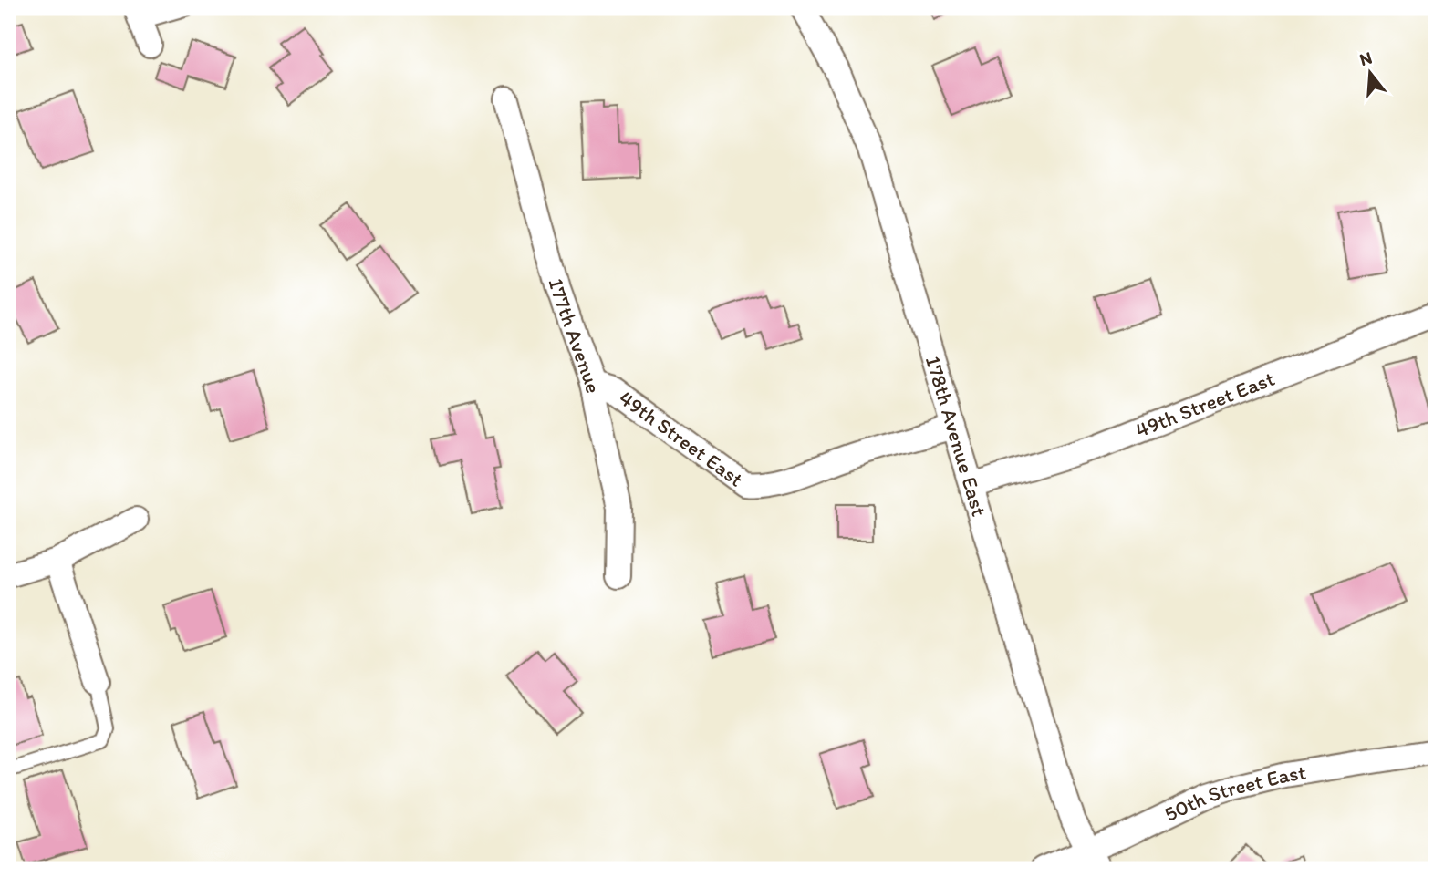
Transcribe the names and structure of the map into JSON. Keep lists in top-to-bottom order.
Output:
{
  "streets": {
    "street": [
      "177th Avenue",
      "49th Street East",
      "178th Avenue East",
      "50th Street East"
    ]
  },
  "crossings": [
    ["177th Avenue", "49th Street East"],
    ["49th Street East", "178th Avenue East"],
    ["178th Avenue East", "50th Street East"]
  ],
  "north": "top"
}
